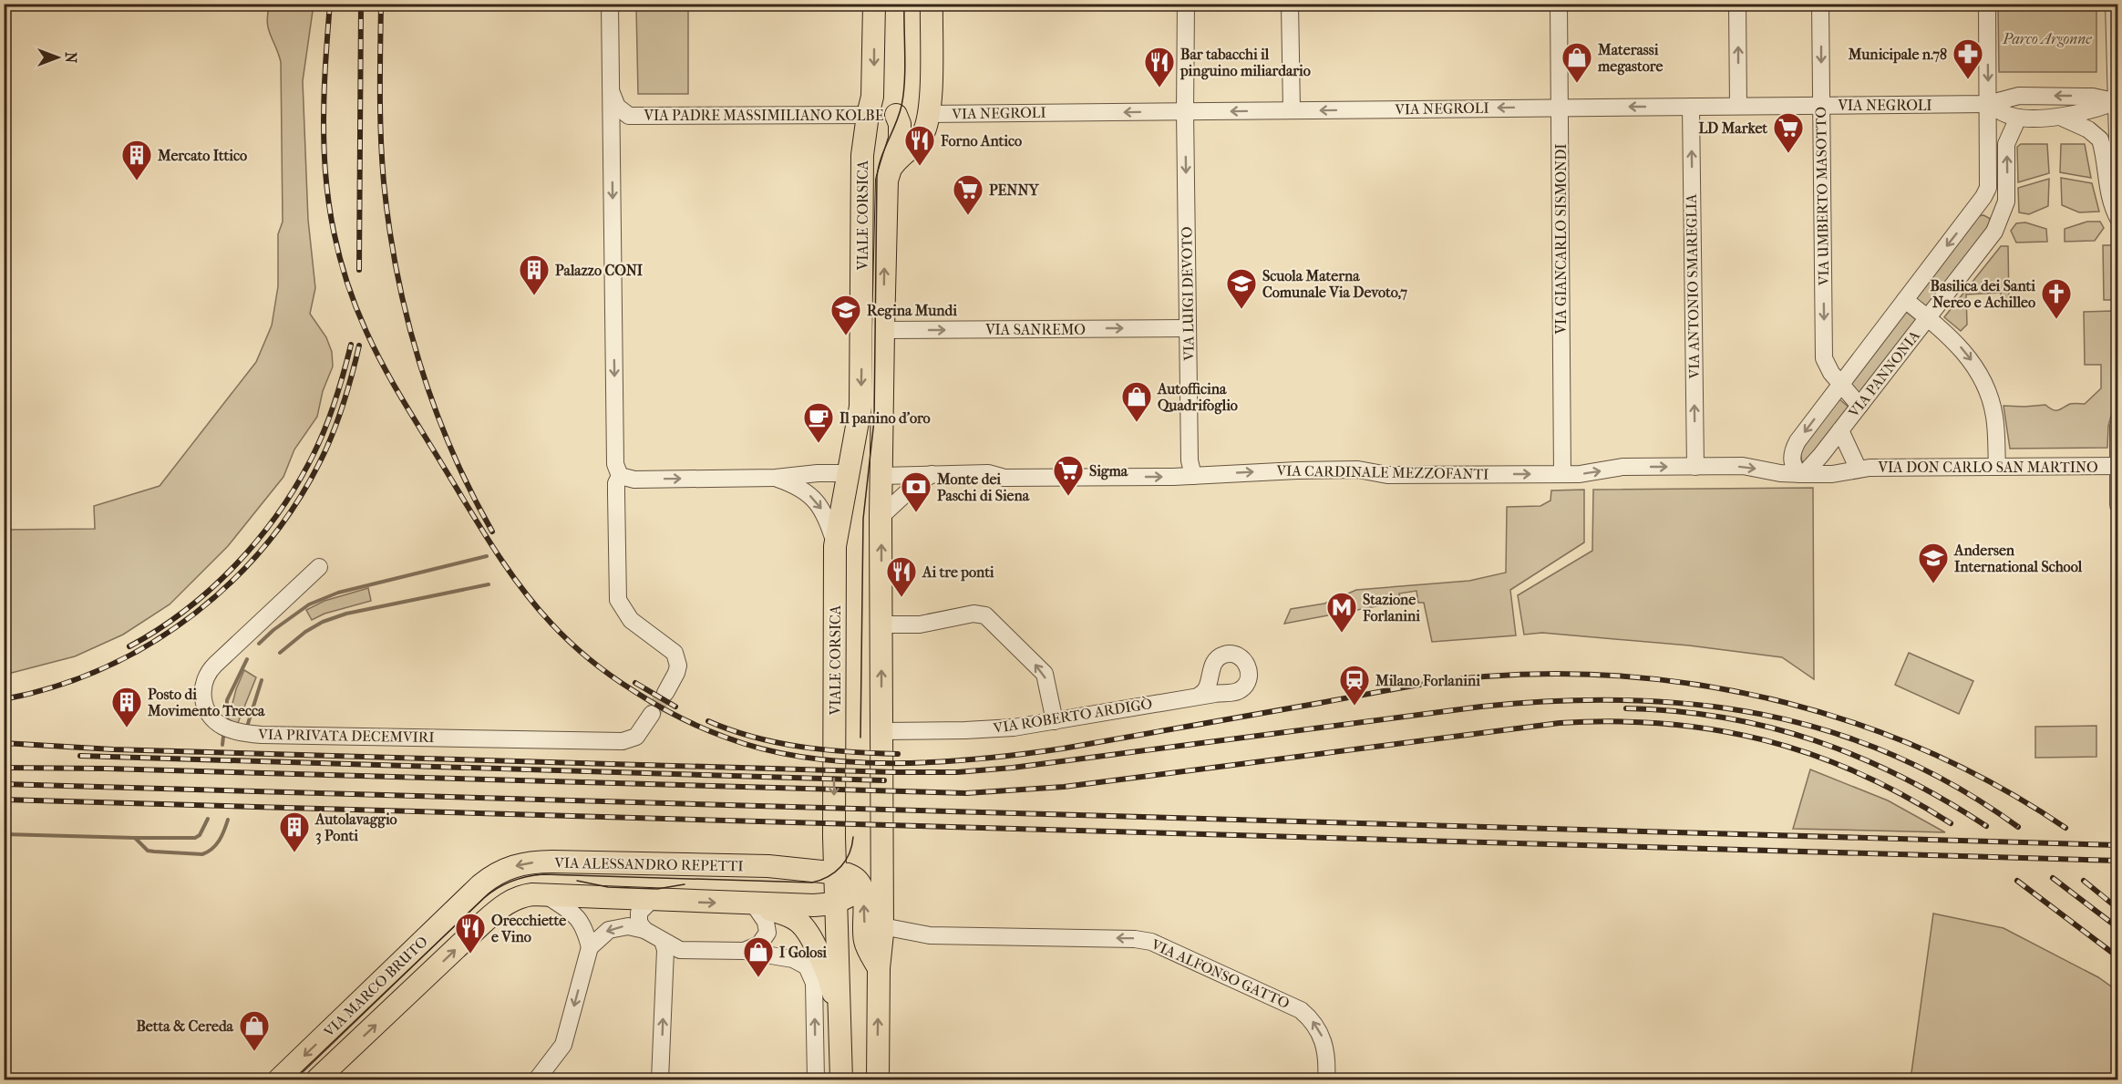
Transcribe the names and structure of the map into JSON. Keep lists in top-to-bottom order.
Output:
{
  "streets": {
    "main road": [
      "VIA NEGROLI",
      "VIA PADRE MASSIMILIANO KOLBE",
      "VIALE CORSICA",
      "VIA ALESSANDRO REPETTI",
      "VIA MARCO BRUTO"
    ],
    "street": [
      "VIA UMBERTO MASOTTO",
      "VIA GIANCARLO SISMONDI",
      "VIA ANTONIO SMAREGLIA",
      "VIA LUIGI DEVOTO",
      "VIA SANREMO",
      "VIA PANNONIA",
      "VIA DON CARLO SAN MARTINO",
      "VIA CARDINALE MEZZOFANTI",
      "VIA ROBERTO ARDIGÒ",
      "VIA PRIVATA DECEMVIRI",
      "VIA ALFONSO GATTO"
    ]
  },
  "crossings": [
    ["VIA NEGROLI", "VIA PADRE MASSIMILIANO KOLBE"],
    ["VIA NEGROLI", "VIA UMBERTO MASOTTO"],
    ["VIA NEGROLI", "VIALE CORSICA"],
    ["VIA NEGROLI", "VIA GIANCARLO SISMONDI"],
    ["VIA NEGROLI", "VIA ANTONIO SMAREGLIA"],
    ["VIA NEGROLI", "VIA LUIGI DEVOTO"],
    ["VIA NEGROLI", "VIA PANNONIA"],
    ["VIA PADRE MASSIMILIANO KOLBE", "VIALE CORSICA"],
    ["VIA UMBERTO MASOTTO", "VIA PANNONIA"],
    ["VIALE CORSICA", "VIA SANREMO"],
    ["VIALE CORSICA", "VIA CARDINALE MEZZOFANTI"],
    ["VIALE CORSICA", "VIA ALESSANDRO REPETTI"],
    ["VIA GIANCARLO SISMONDI", "VIA CARDINALE MEZZOFANTI"],
    ["VIA ANTONIO SMAREGLIA", "VIA CARDINALE MEZZOFANTI"],
    ["VIA LUIGI DEVOTO", "VIA SANREMO"],
    ["VIA LUIGI DEVOTO", "VIA CARDINALE MEZZOFANTI"],
    ["VIA PANNONIA", "VIA DON CARLO SAN MARTINO"],
    ["VIA PANNONIA", "VIA CARDINALE MEZZOFANTI"],
    ["VIA DON CARLO SAN MARTINO", "VIA CARDINALE MEZZOFANTI"],
    ["VIA ALESSANDRO REPETTI", "VIA MARCO BRUTO"]
  ],
  "one_way": [
    "VIA NEGROLI",
    "VIA UMBERTO MASOTTO",
    "VIA ANTONIO SMAREGLIA",
    "VIA LUIGI DEVOTO",
    "VIA SANREMO",
    "VIA CARDINALE MEZZOFANTI",
    "VIA ALFONSO GATTO"
  ],
  "parks": ["Parco Argonne"],
  "places": {
    "pharmacy": ["Municipale n.78"],
    "shop": [
      "Materassi megastore",
      "Autofficina Quadrifoglio",
      "I Golosi",
      "Betta & Cereda"
    ],
    "restaurant": [
      "Bar tabacchi il pinguino miliardario",
      "Forno Antico",
      "Ai tre ponti",
      "Orecchiette e Vino"
    ],
    "supermarket": ["LD Market", "PENNY", "Sigma"],
    "building": [
      "Mercato Ittico",
      "Palazzo CONI",
      "Posto di Movimento Trecca",
      "Autolavaggio 3 Ponti"
    ],
    "school or university": ["Scuola Materna Comunale Via Devoto,7", "Regina Mundi", "Andersen International School"],
    "church": ["Basilica dei Santi Nereo e Achilleo"],
    "cafe": ["Il panino d'oro"],
    "bank": ["Monte dei Paschi di Siena"],
    "metro station": ["Stazione Forlanini"],
    "station": ["Milano Forlanini"]
  },
  "north": "right"
}
